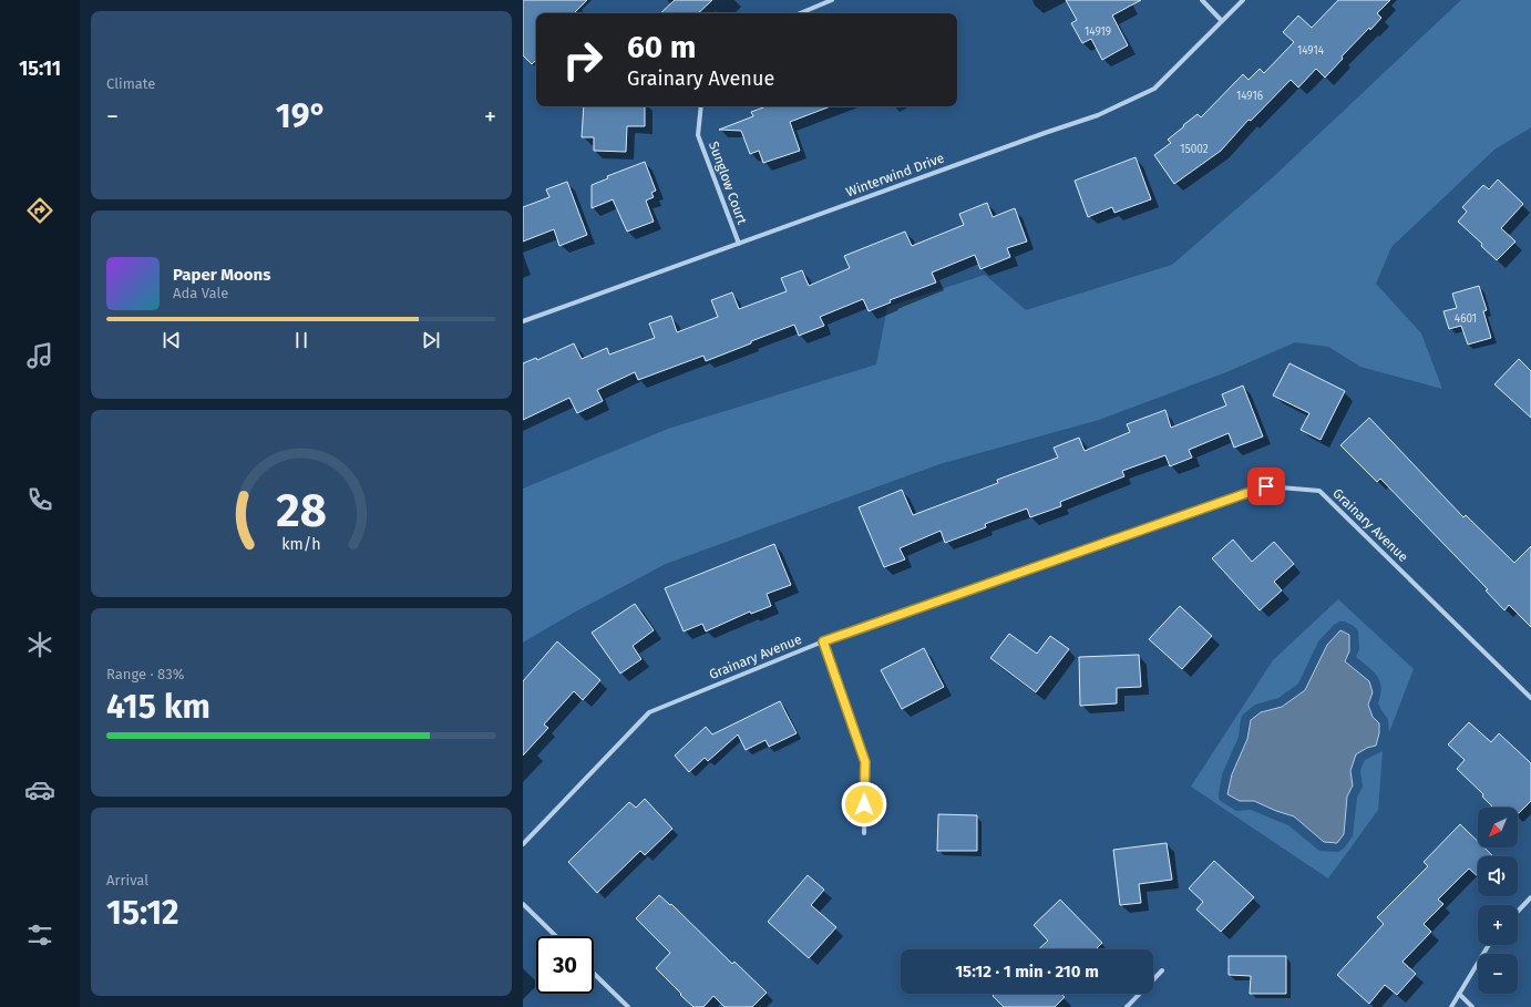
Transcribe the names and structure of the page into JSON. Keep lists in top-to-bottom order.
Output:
{
  "streets": {
    "street": ["Winterwind Drive", "Sunglow Court", "Grainary Avenue"]
  },
  "crossings": [
    ["Winterwind Drive", "Sunglow Court"]
  ],
  "house_numbers": [
    "14919",
    "14914",
    "14916",
    "15002",
    "4601"
  ],
  "north": "bottom left",
  "page": {
    "tabs": "15:11",
    "tile": [
      "Climate",
      ["Range · 83%", "415 km"],
      ["Arrival", "15:12"]
    ],
    "turn": ["60 m", "Grainary Avenue"],
    "heat": ["−", "19°", "+"],
    "song": ["Paper Moons", "Ada Vale"],
    "map_buttons": ["+", "−"],
    "limit": "30",
    "trip": "15:12 · 1 min · 210 m",
    "gauge": ["28", "km/h"]
  }
}
